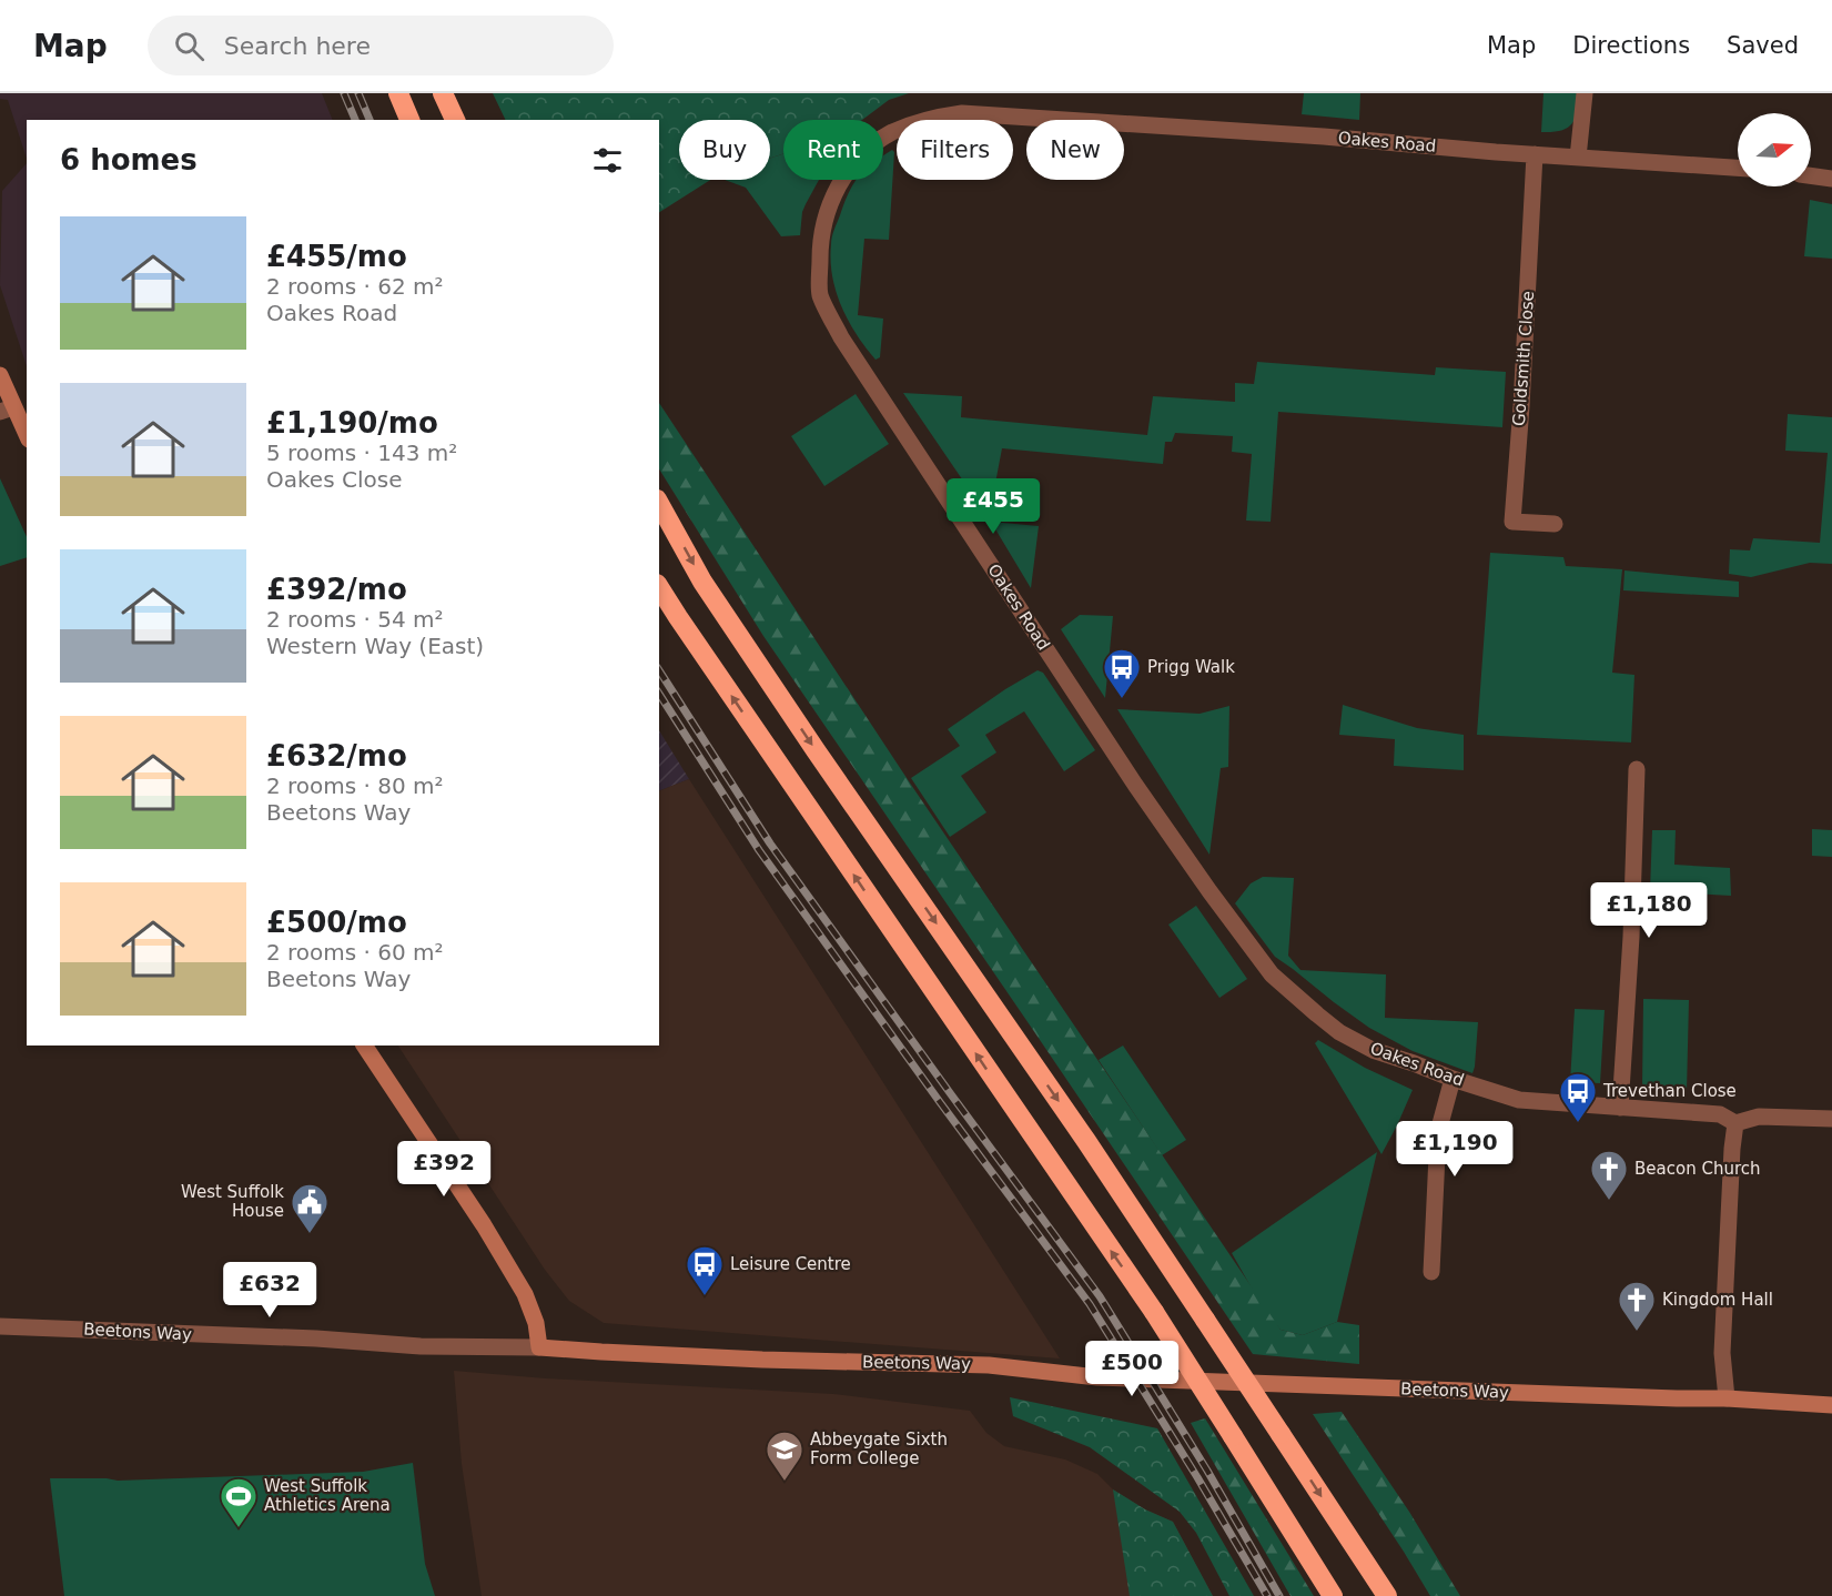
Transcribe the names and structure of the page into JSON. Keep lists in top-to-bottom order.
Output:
{
  "streets": {
    "street": ["Oakes Road", "Goldsmith Close", "Beetons Way"]
  },
  "crossings": [
    ["Oakes Road", "Goldsmith Close"]
  ],
  "places": {
    "bus stop": ["Prigg Walk", "Trevethan Close", "Leisure Centre"],
    "church": ["Beacon Church", "Kingdom Hall"],
    "public building": ["West Suffolk House"],
    "school or university": ["Abbeygate Sixth Form College"],
    "sports": ["West Suffolk Athletics Arena"]
  },
  "north": "right",
  "page": {
    "header": "Map",
    "search": "Search here",
    "nav": ["Map", "Directions", "Saved"],
    "chip": [
      "Buy",
      "Rent",
      "Filters",
      "New"
    ],
    "heading": "6 homes",
    "list": [
      {
        "name": "£455/mo",
        "note": "2 rooms · 62 m² · Oakes Road"
      },
      {
        "name": "£1,190/mo",
        "note": "5 rooms · 143 m² · Oakes Close"
      },
      {
        "name": "£392/mo",
        "note": "2 rooms · 54 m² · Western Way (East)"
      },
      {
        "name": "£632/mo",
        "note": "2 rooms · 80 m² · Beetons Way"
      },
      {
        "name": "£500/mo",
        "note": "2 rooms · 60 m² · Beetons Way"
      }
    ],
    "price": [
      "£455",
      "£1,180",
      "£1,190",
      "£392",
      "£632",
      "£500"
    ]
  }
}
